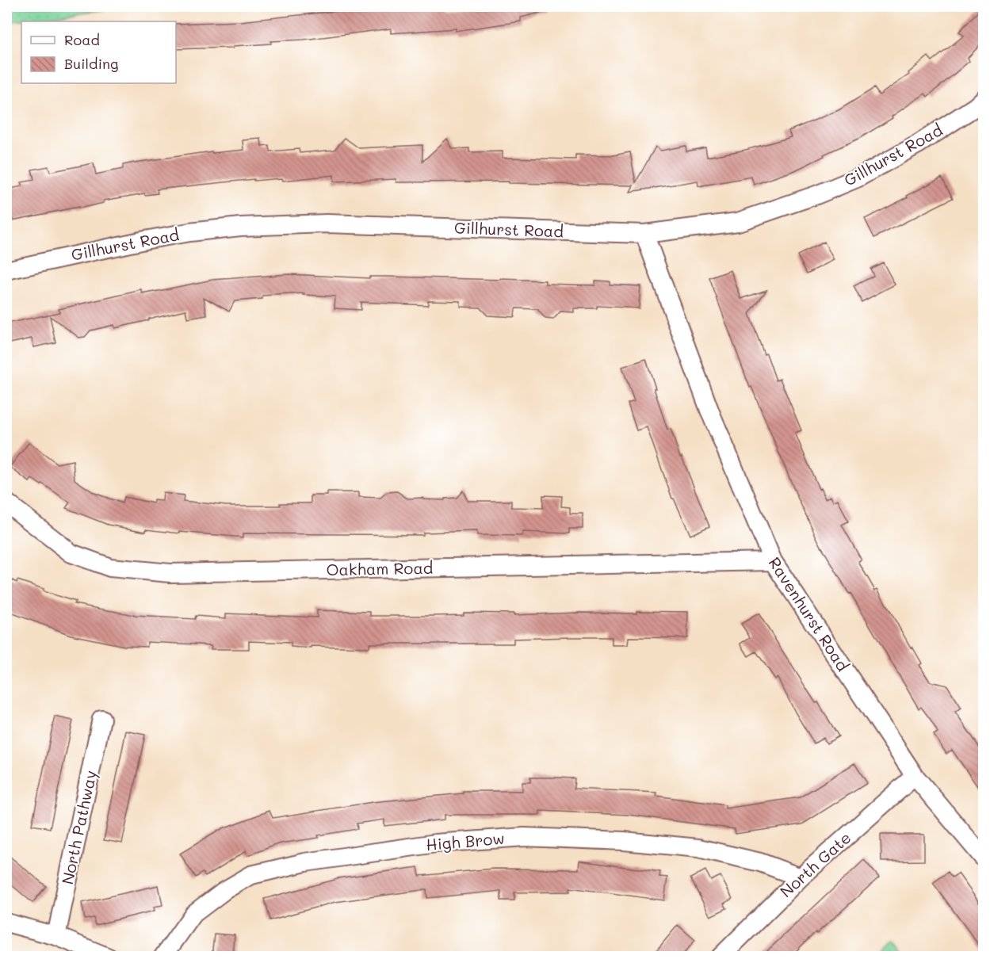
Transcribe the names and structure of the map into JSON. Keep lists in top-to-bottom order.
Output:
{
  "streets": {
    "street": [
      "Gillhurst Road",
      "Oakham Road",
      "Ravenhurst Road",
      "North Pathway",
      "High Brow",
      "North Gate"
    ]
  },
  "crossings": [
    ["Gillhurst Road", "Ravenhurst Road"],
    ["Oakham Road", "Ravenhurst Road"],
    ["Ravenhurst Road", "North Gate"],
    ["High Brow", "North Gate"]
  ],
  "legend": ["Road", "Building"]
}
